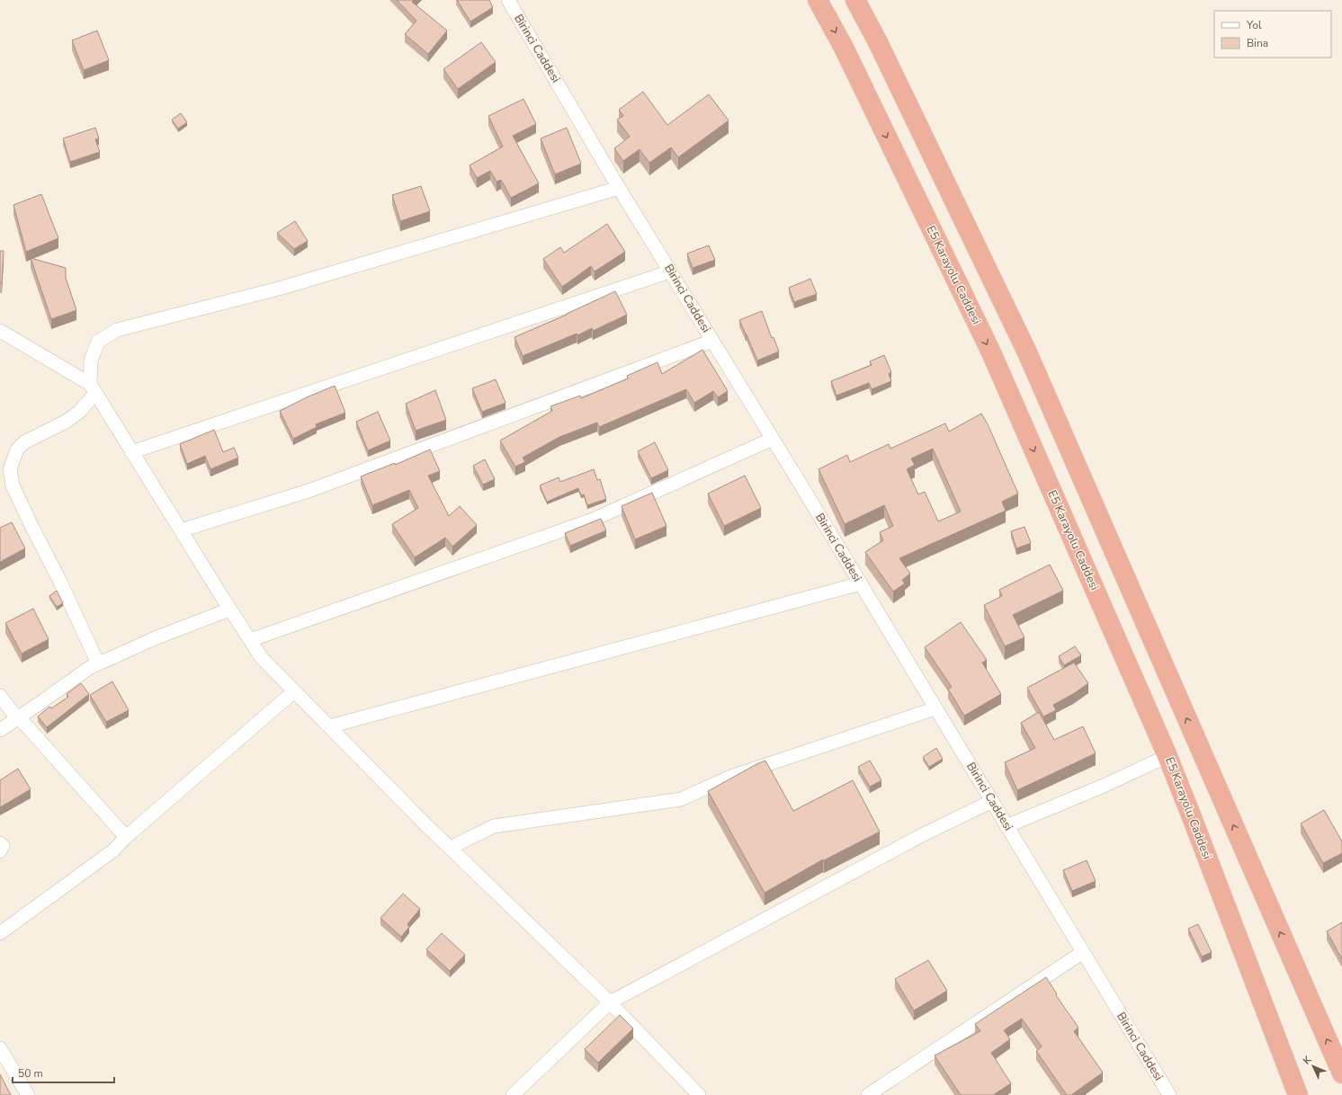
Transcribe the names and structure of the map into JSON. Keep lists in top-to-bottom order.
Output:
{
  "streets": {
    "highway": ["E5 Karayolu Caddesi"],
    "street": ["Birinci Caddesi"]
  },
  "legend": ["Yol", "Bina"],
  "scale_bar": "50 m",
  "north": "top left"
}
